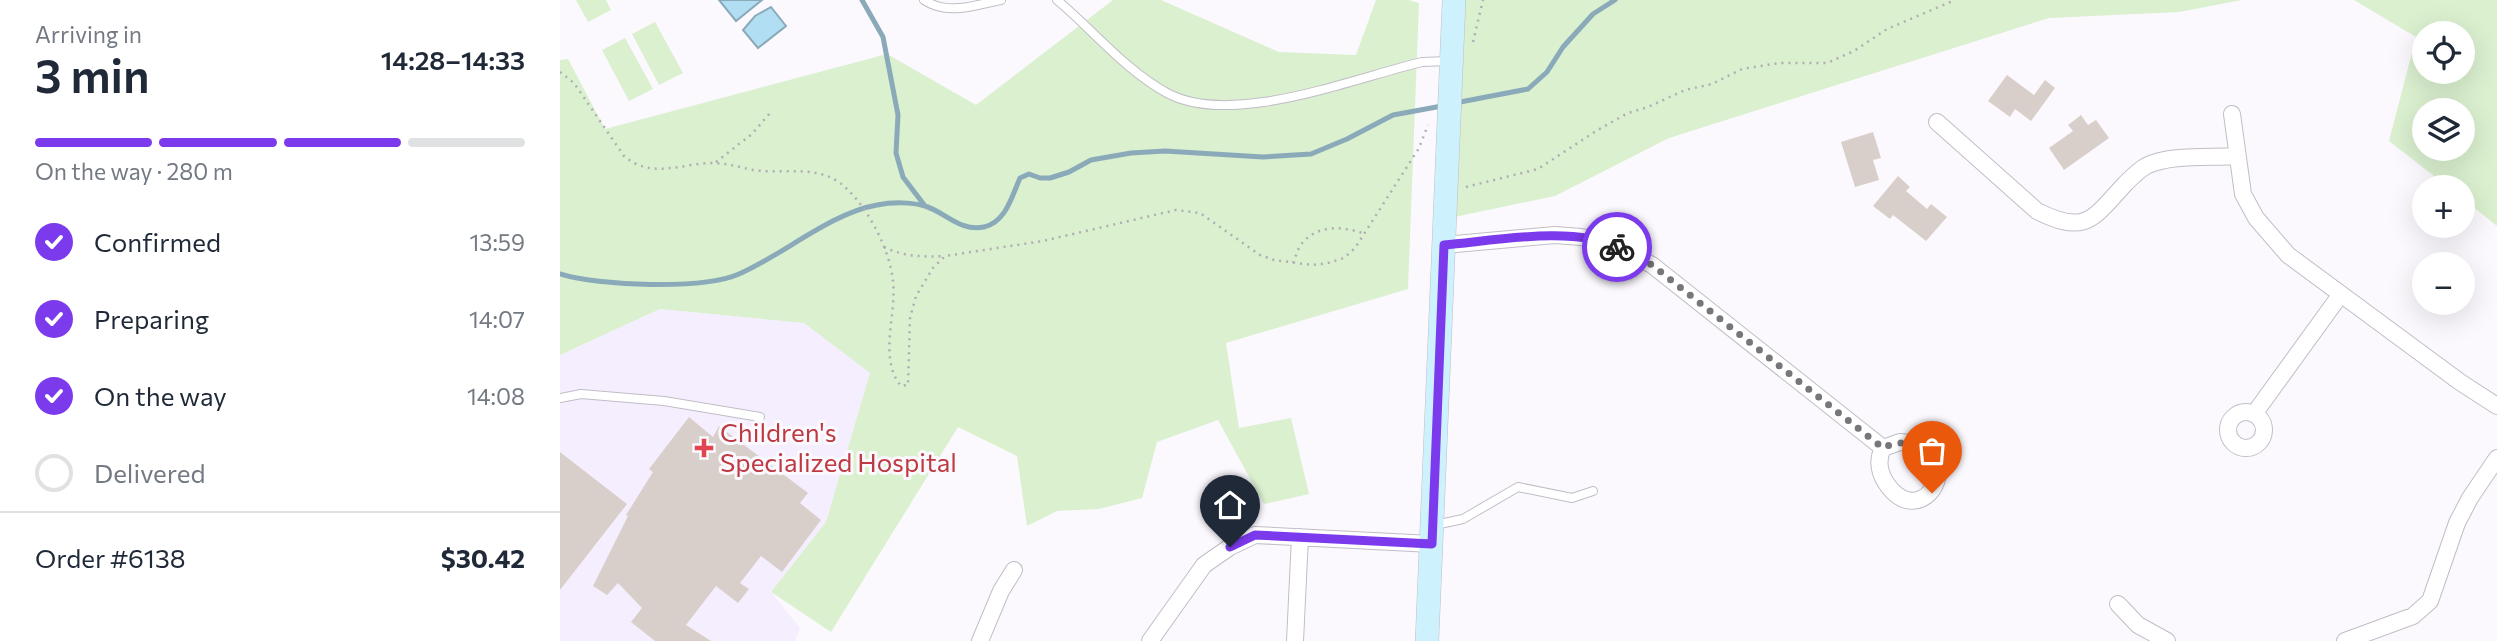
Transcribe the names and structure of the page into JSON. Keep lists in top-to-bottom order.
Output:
{
  "places": {
    "health": ["Children's Specialized Hospital"]
  },
  "page": {
    "heading": ["3 min", "Arriving in", "14:28–14:33"],
    "panel": ["Order #6138", "$30.42"],
    "map_buttons": ["+", "−"],
    "bar": "On the way · 280 m",
    "list": [
      ["Confirmed", "13:59"],
      ["Preparing", "14:07"],
      ["On the way", "14:08"],
      "Delivered"
    ]
  }
}
